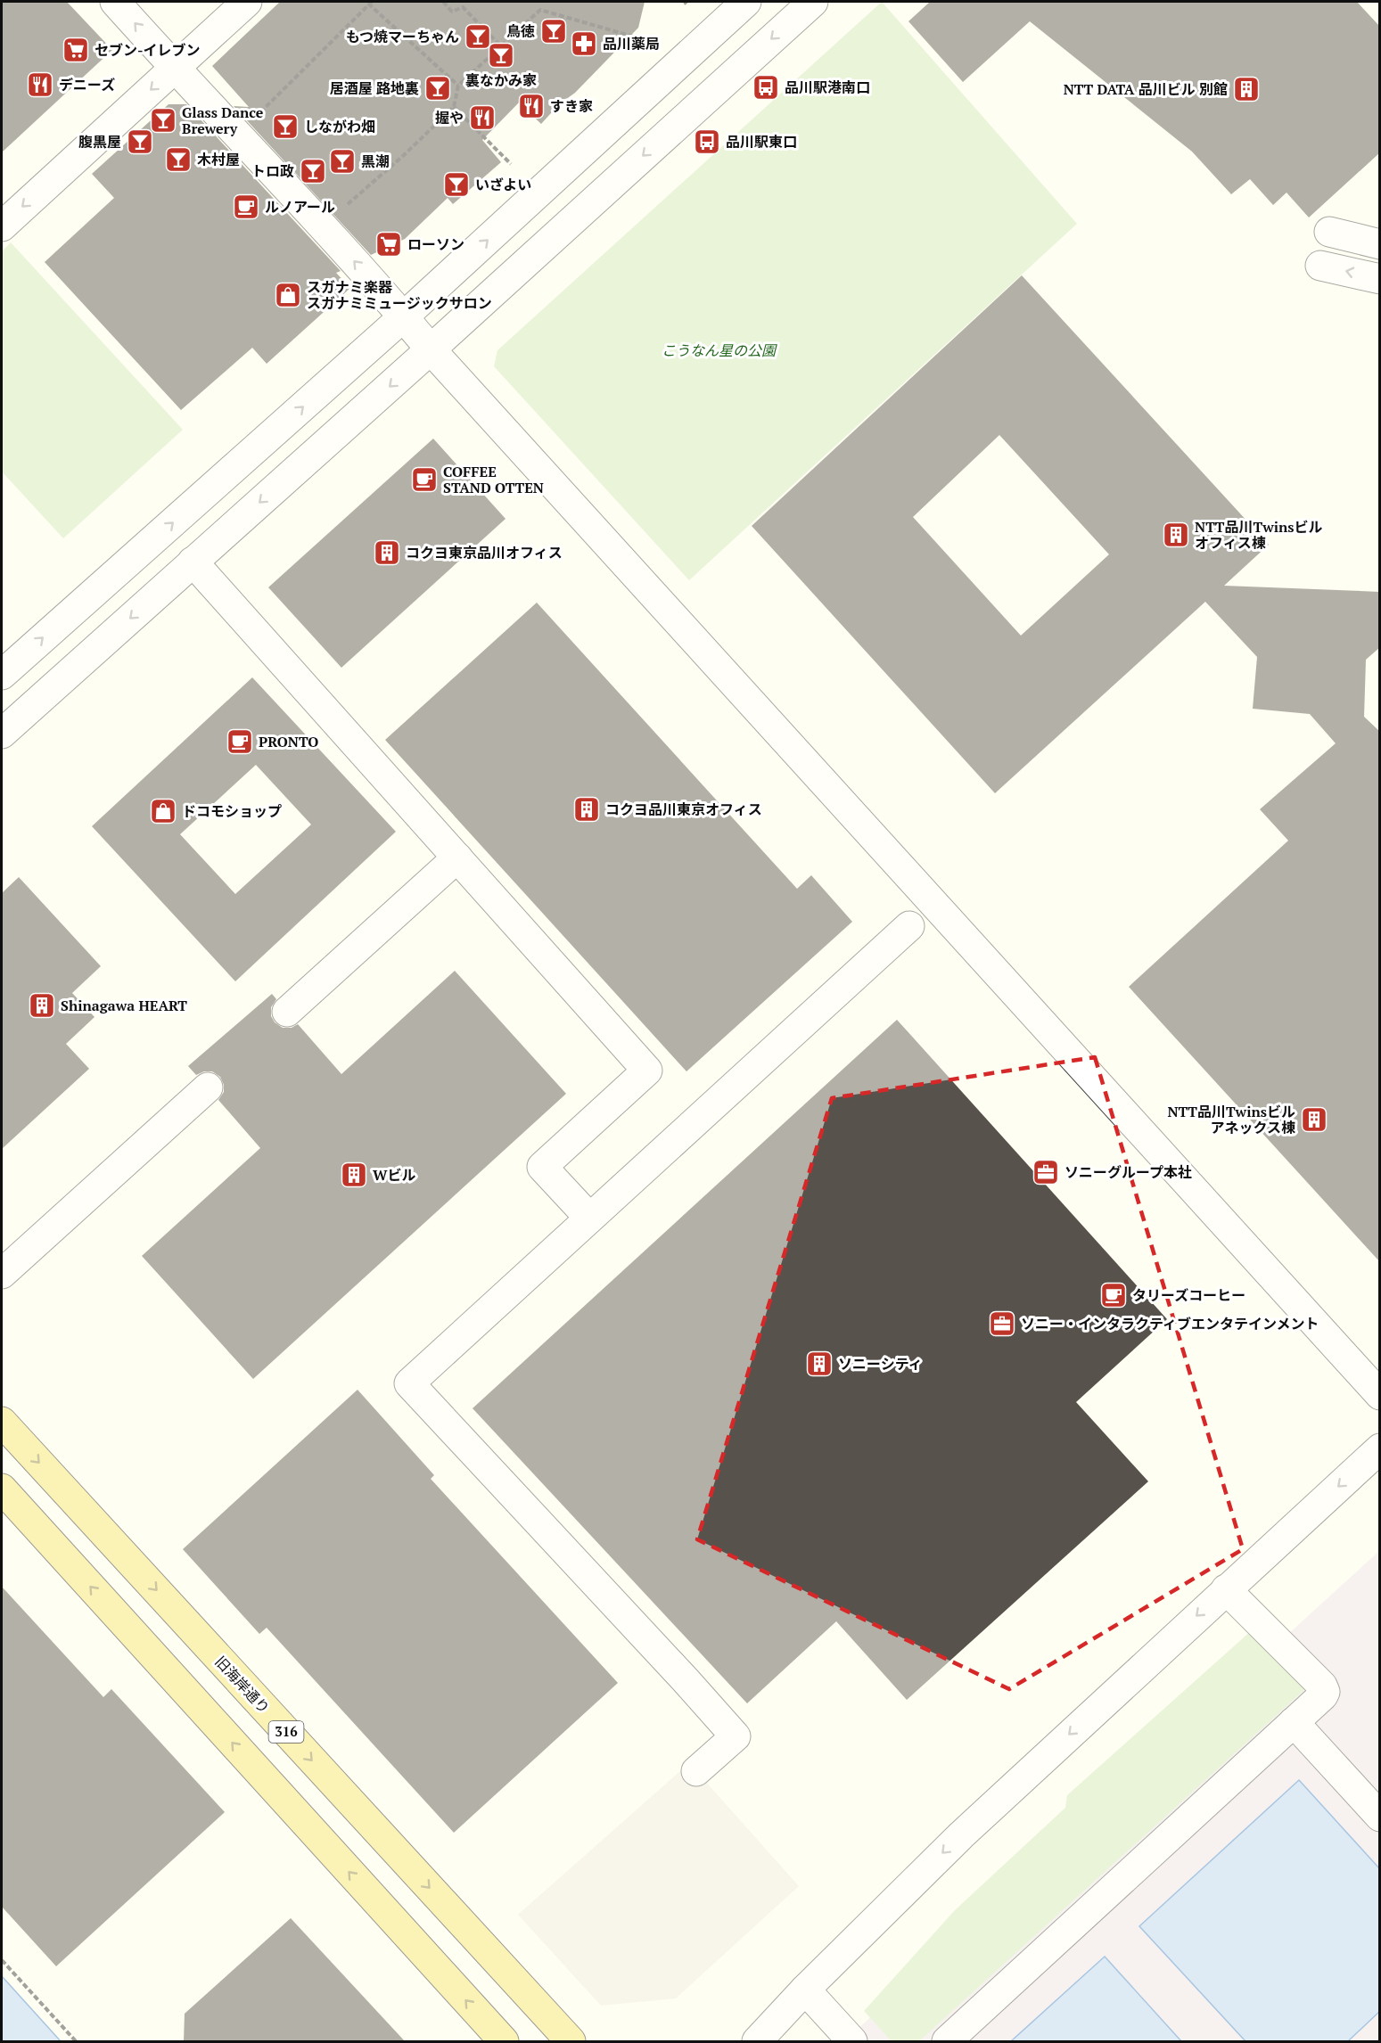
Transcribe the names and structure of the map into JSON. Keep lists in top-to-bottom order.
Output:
{
  "streets": {
    "main road": ["旧海岸通り", "316"]
  },
  "parks": ["こうなん星の公園"],
  "places": {
    "bar": [
      "鳥徳",
      "もつ焼マーちゃん",
      "裏なかみ家",
      "居酒屋 路地裏",
      "Glass Dance Brewery",
      "しながわ畑",
      "腹黒屋",
      "木村屋",
      "黒潮",
      "トロ政",
      "いざよい"
    ],
    "pharmacy": ["品川薬局"],
    "supermarket": ["セブン-イレブン", "ローソン"],
    "restaurant": ["デニーズ", "すき家", "握や"],
    "bus stop": ["品川駅港南口", "品川駅東口"],
    "building": [
      "NTT DATA 品川ビル 別館",
      "NTT品川Twinsビル オフィス棟",
      "コクヨ東京品川オフィス",
      "コクヨ品川東京オフィス",
      "Shinagawa HEART",
      "NTT品川Twinsビル アネックス棟",
      "Wビル",
      "ソニーシティ"
    ],
    "cafe": [
      "ルノアール",
      "COFFEE STAND OTTEN",
      "PRONTO",
      "タリーズコーヒー"
    ],
    "shop": ["スガナミ楽器 スガナミミュージックサロン", "ドコモショップ"],
    "office": ["ソニーグループ本社", "ソニー・インタラクティブエンタテインメント"]
  }
}
